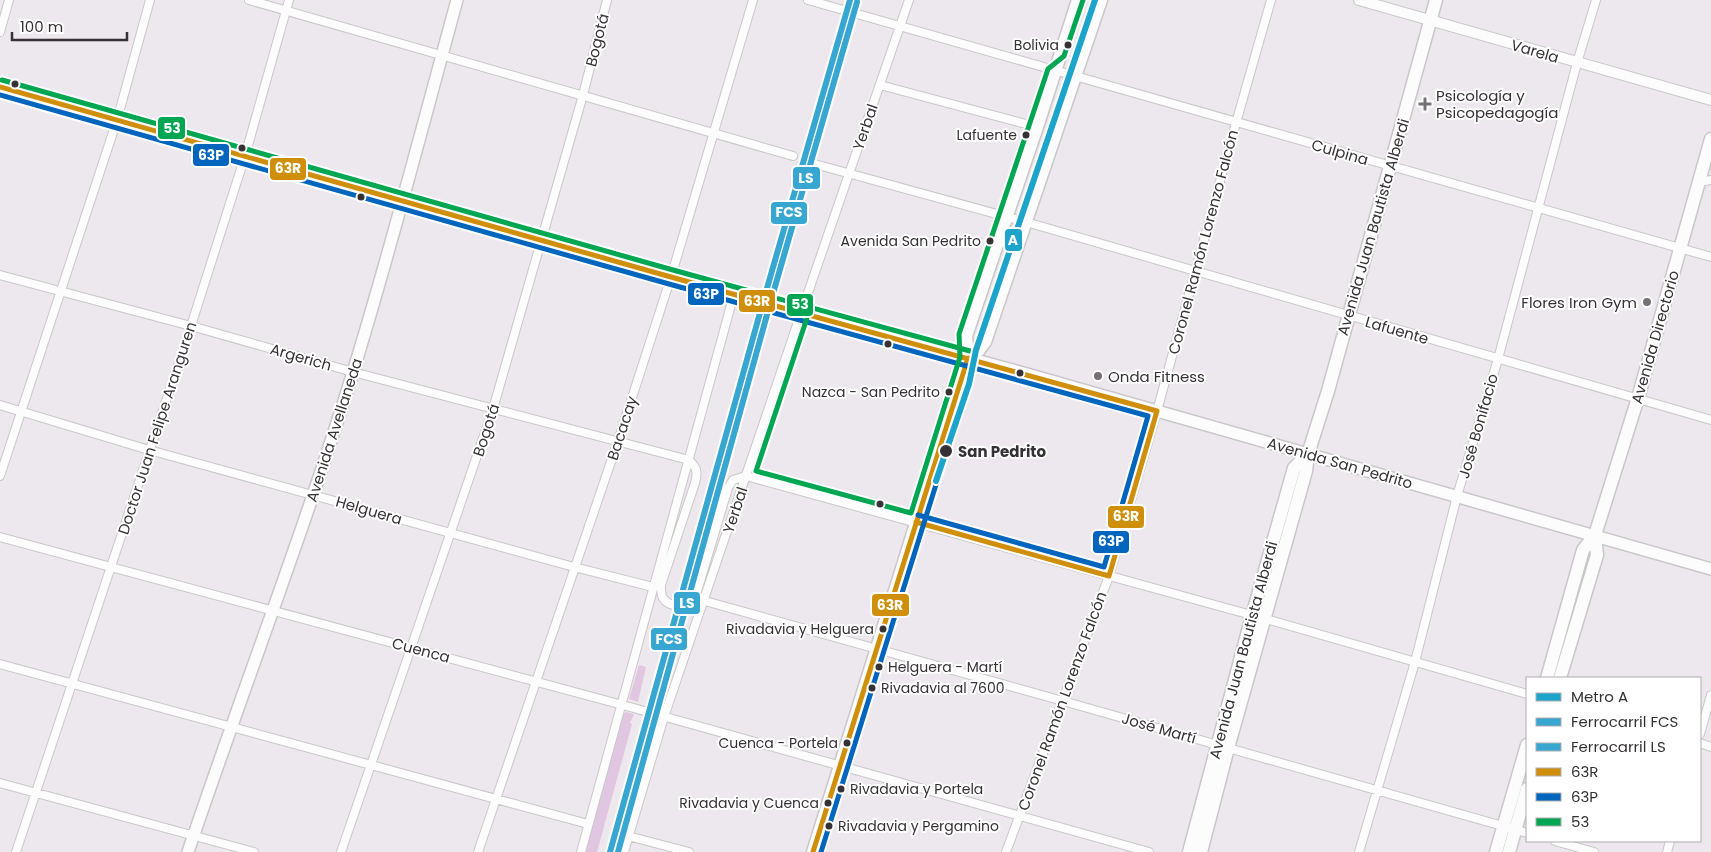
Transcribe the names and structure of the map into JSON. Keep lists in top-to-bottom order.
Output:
{
  "streets": {
    "main road": [
      "Avenida Juan Bautista Alberdi",
      "Avenida Directorio",
      "Avenida Avellaneda",
      "Avenida San Pedrito"
    ],
    "street": [
      "Bogotá",
      "Varela",
      "Yerbal",
      "Culpina",
      "Coronel Ramón Lorenzo Falcón",
      "Lafuente",
      "Argerich",
      "José Bonifacio",
      "Doctor Juan Felipe Aranguren",
      "Bacacay",
      "Helguera",
      "Cuenca",
      "José Martí"
    ]
  },
  "crossings": [
    ["Bogotá", "Argerich"],
    ["Bogotá", "Avenida San Pedrito"],
    ["Bogotá", "Helguera"],
    ["Bogotá", "Cuenca"],
    ["Varela", "Avenida Juan Bautista Alberdi"],
    ["Varela", "José Bonifacio"],
    ["Yerbal", "Culpina"],
    ["Yerbal", "Lafuente"],
    ["Yerbal", "Avenida San Pedrito"],
    ["Yerbal", "Cuenca"],
    ["Culpina", "Avenida Juan Bautista Alberdi"],
    ["Culpina", "Coronel Ramón Lorenzo Falcón"],
    ["Culpina", "Avenida Directorio"],
    ["Culpina", "José Bonifacio"],
    ["Avenida Juan Bautista Alberdi", "Lafuente"],
    ["Avenida Juan Bautista Alberdi", "Avenida San Pedrito"],
    ["Avenida Juan Bautista Alberdi", "José Martí"],
    ["Coronel Ramón Lorenzo Falcón", "Lafuente"],
    ["Coronel Ramón Lorenzo Falcón", "Avenida San Pedrito"],
    ["Coronel Ramón Lorenzo Falcón", "Cuenca"],
    ["Coronel Ramón Lorenzo Falcón", "José Martí"],
    ["Lafuente", "Avenida Directorio"],
    ["Lafuente", "José Bonifacio"],
    ["Avenida Directorio", "Avenida San Pedrito"],
    ["Argerich", "Doctor Juan Felipe Aranguren"],
    ["Argerich", "Bacacay"],
    ["Argerich", "Avenida Avellaneda"],
    ["José Bonifacio", "Avenida San Pedrito"],
    ["José Bonifacio", "José Martí"],
    ["Doctor Juan Felipe Aranguren", "Avenida San Pedrito"],
    ["Doctor Juan Felipe Aranguren", "Helguera"],
    ["Doctor Juan Felipe Aranguren", "Cuenca"],
    ["Bacacay", "Avenida San Pedrito"],
    ["Bacacay", "Helguera"],
    ["Bacacay", "Cuenca"],
    ["Avenida Avellaneda", "Avenida San Pedrito"],
    ["Avenida Avellaneda", "Helguera"],
    ["Avenida Avellaneda", "Cuenca"]
  ],
  "places": {
    "other": [
      "Bolivia",
      "Lafuente",
      "Avenida San Pedrito",
      "Flores Iron Gym",
      "Onda Fitness",
      "Nazca - San Pedrito",
      "San Pedrito",
      "Rivadavia y Helguera",
      "Helguera - Martí",
      "Rivadavia al 7600",
      "Cuenca - Portela",
      "Rivadavia y Portela",
      "Rivadavia y Cuenca",
      "Rivadavia y Pergamino"
    ],
    "health": ["Psicología y Psicopedagogía"]
  },
  "lines": [
    "metro line A",
    "rail line FCS",
    "transit line 53",
    "rail line LS",
    "transit line 63R",
    "transit line 63P"
  ],
  "legend": [
    "Metro A",
    "Ferrocarril FCS",
    "Ferrocarril LS",
    "63R",
    "63P",
    "53"
  ],
  "scale_bar": "100 m"
}
